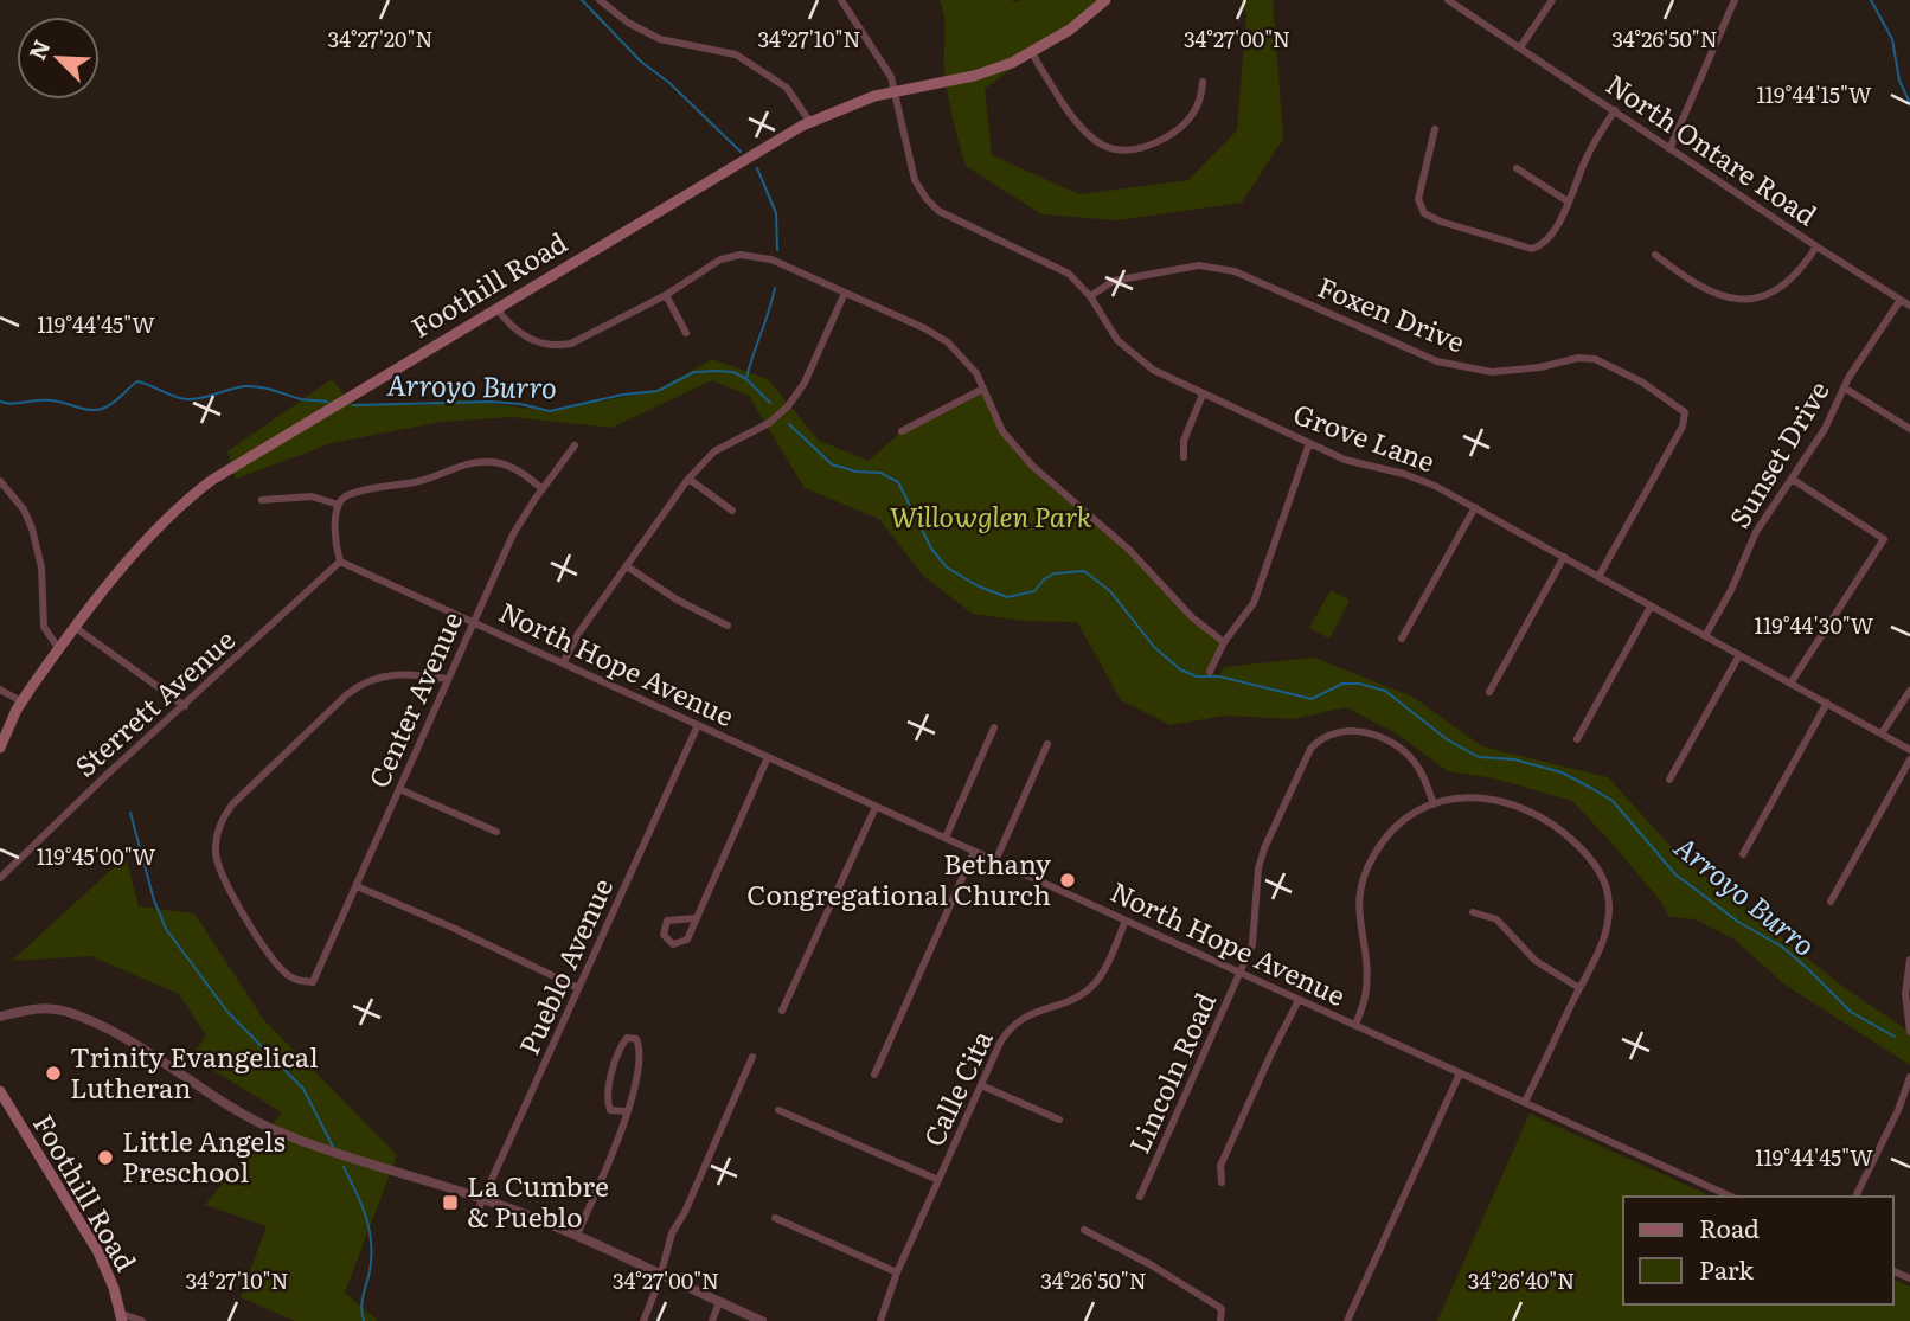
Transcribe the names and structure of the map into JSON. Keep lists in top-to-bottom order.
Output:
{
  "streets": {
    "main road": ["Foothill Road"],
    "street": [
      "North Ontare Road",
      "Foxen Drive",
      "Grove Lane",
      "Sunset Drive",
      "North Hope Avenue",
      "Center Avenue",
      "Sterrett Avenue",
      "Pueblo Avenue",
      "Lincoln Road",
      "Calle Cita"
    ]
  },
  "crossings": [
    ["North Ontare Road", "Sunset Drive"],
    ["Foothill Road", "Grove Lane"],
    ["Foxen Drive", "Grove Lane"],
    ["Grove Lane", "Sunset Drive"],
    ["North Hope Avenue", "Center Avenue"],
    ["North Hope Avenue", "Sterrett Avenue"],
    ["North Hope Avenue", "Pueblo Avenue"],
    ["North Hope Avenue", "Lincoln Road"],
    ["North Hope Avenue", "Calle Cita"]
  ],
  "water": ["Arroyo Burro"],
  "parks": ["Willowglen Park"],
  "places": {
    "other": ["Bethany Congregational Church", "Trinity Evangelical Lutheran", "Little Angels Preschool"],
    "transit": ["La Cumbre & Pueblo"]
  },
  "legend": ["Road", "Park"],
  "north": "top left",
  "coordinates": [
    "34°27'20\"N",
    "34°27'10\"N",
    "34°27'00\"N",
    "34°26'50\"N",
    "119°44'15\"W",
    "119°44'45\"W",
    "119°44'30\"W",
    "119°45'00\"W",
    "34°26'40\"N"
  ]
}
